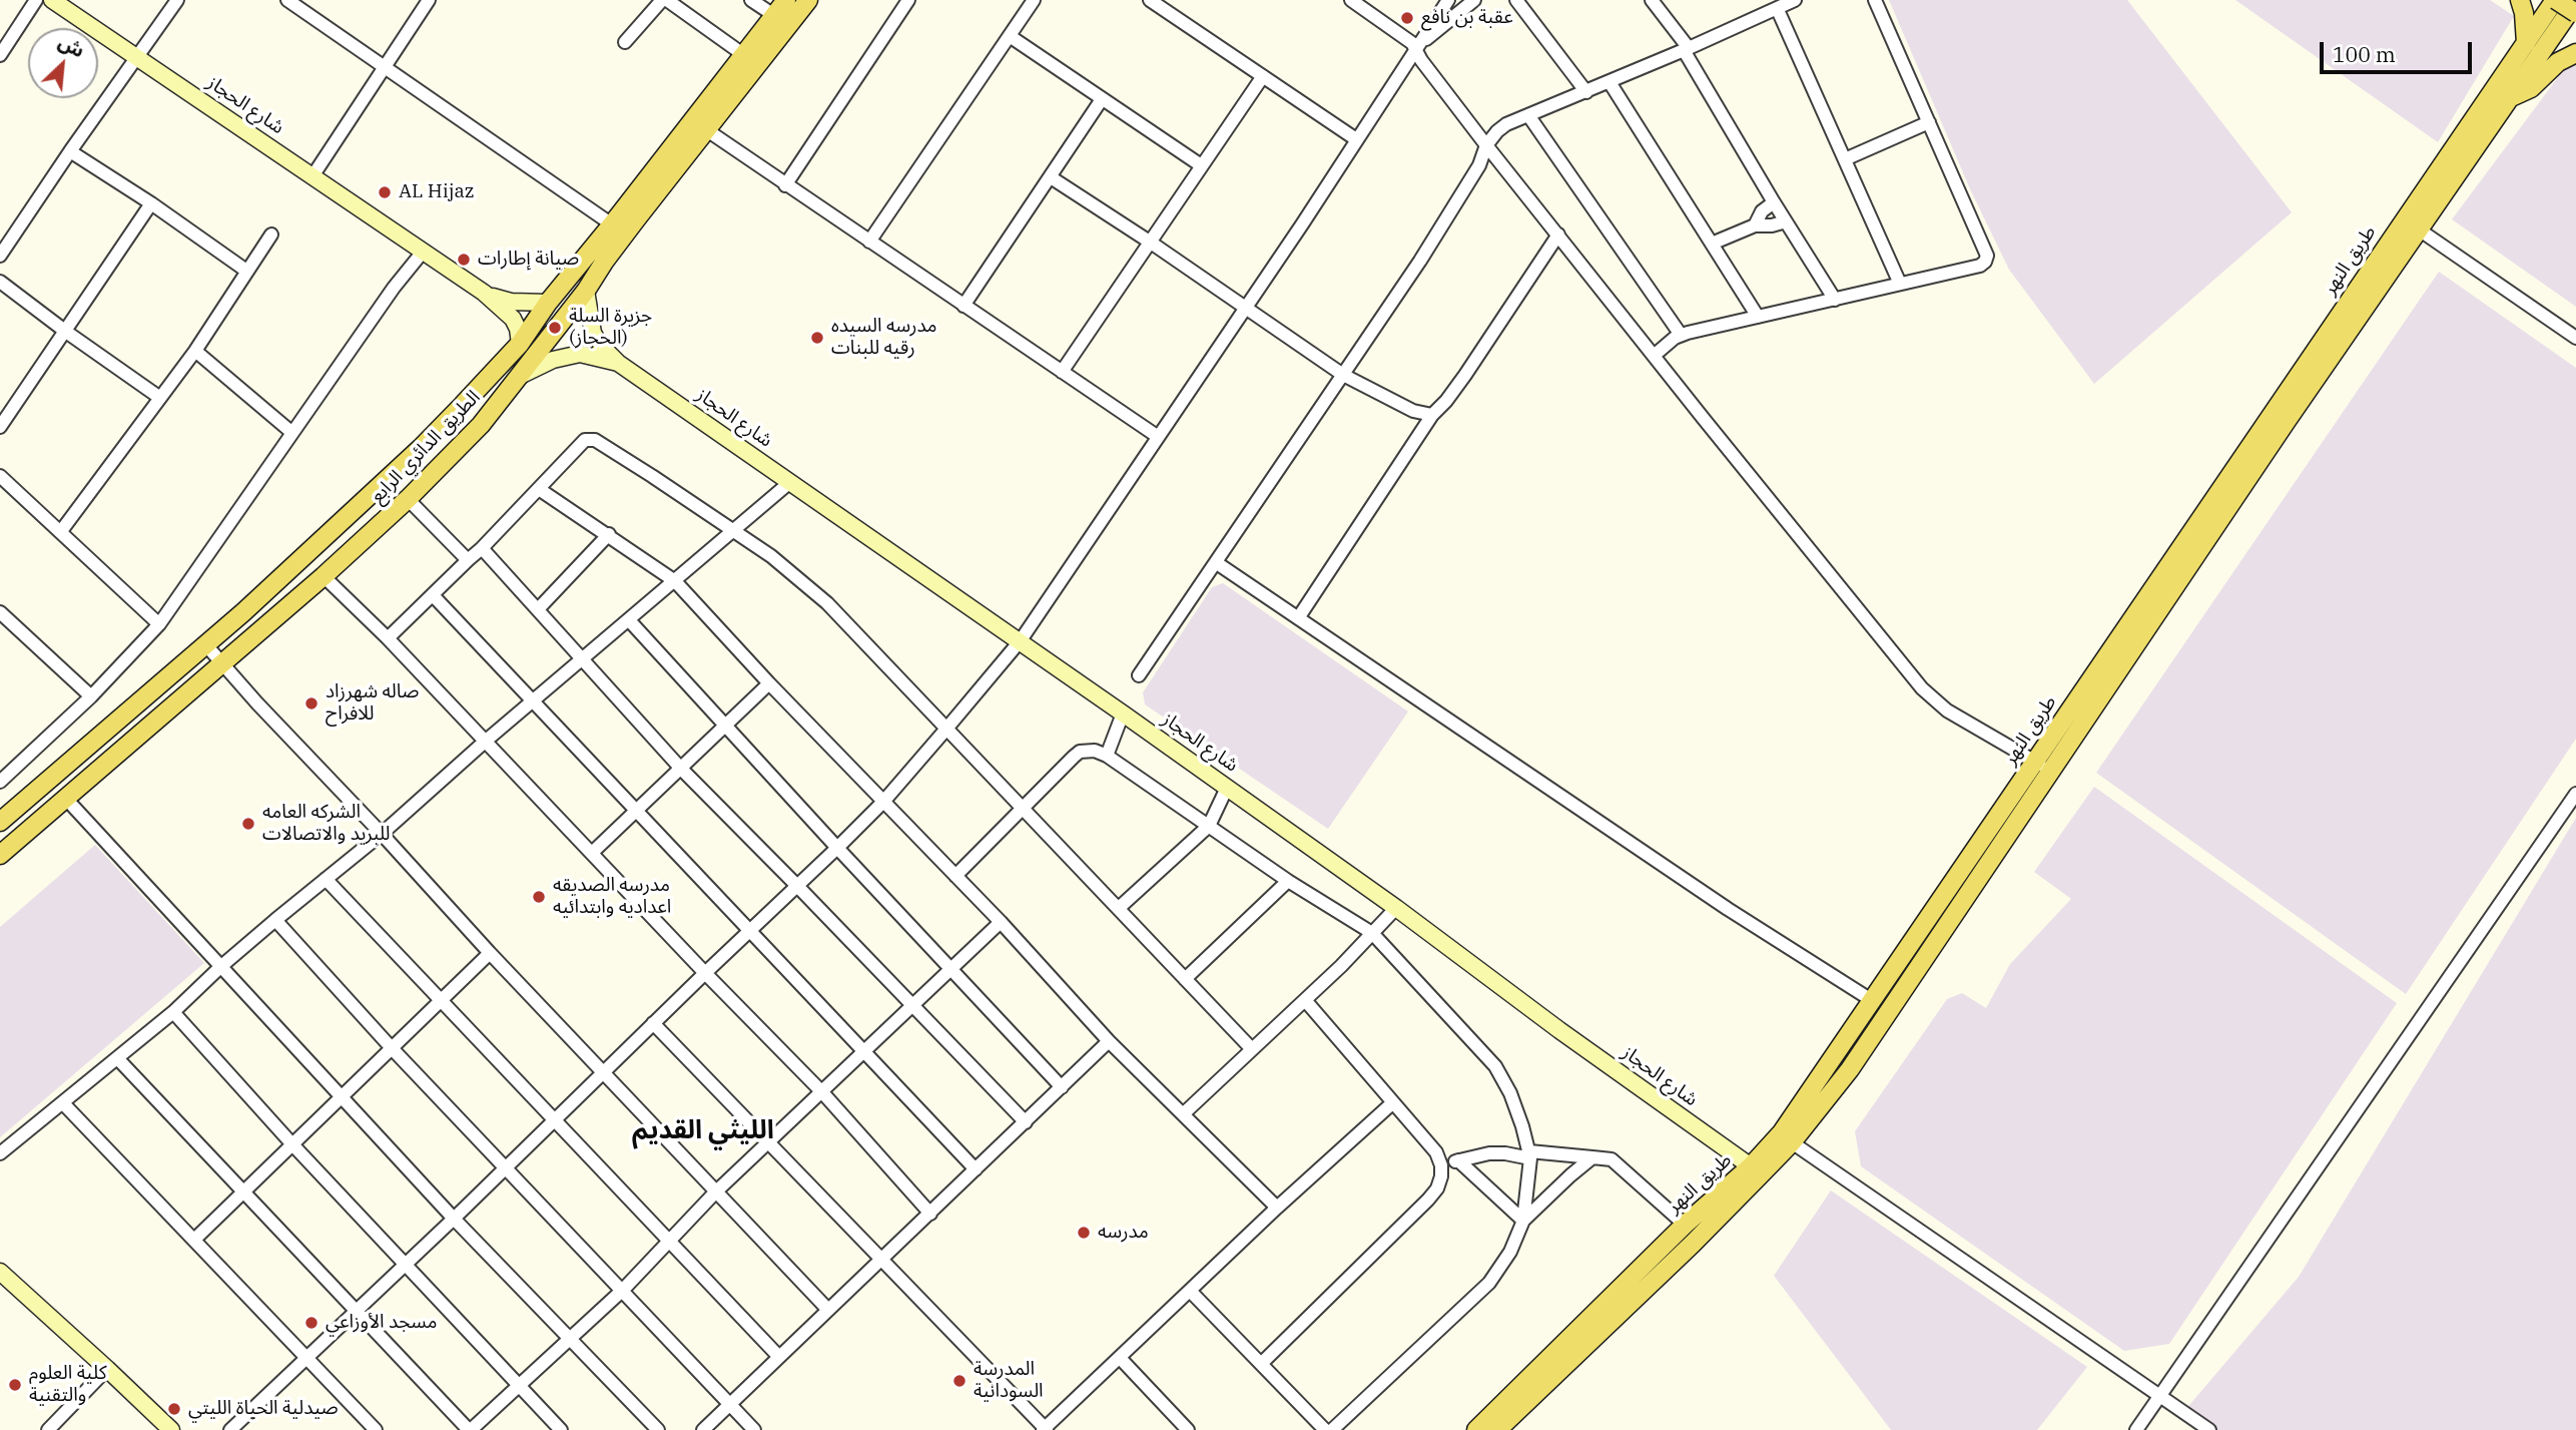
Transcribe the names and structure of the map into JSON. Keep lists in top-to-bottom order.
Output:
{
  "streets": {
    "main road": ["شارع الحجاز", "طريق النهر", "الطريق الدائري الرابع"]
  },
  "crossings": [
    ["شارع الحجاز", "طريق النهر"],
    ["شارع الحجاز", "الطريق الدائري الرابع"]
  ],
  "districts": ["الليثي القديم"],
  "places": [
    "عقبة بن نافع",
    "AL Hijaz",
    "صيانة إطارات",
    "جزيرة السلة (الحجاز)",
    "مدرسه السيده رقيه للبنات",
    "صاله شهرزاد للافراح",
    "الشركه العامه للبريد والاتصالات",
    "مدرسه الصديقه اعداديه وابتدائيه",
    "مدرسه",
    "مسجد الأوزاعي",
    "المدرسة السودانية",
    "كلية العلوم والتقنية",
    "صيدلية الحياة الليتي"
  ],
  "scale_bar": "100 m",
  "north": "top right"
}
